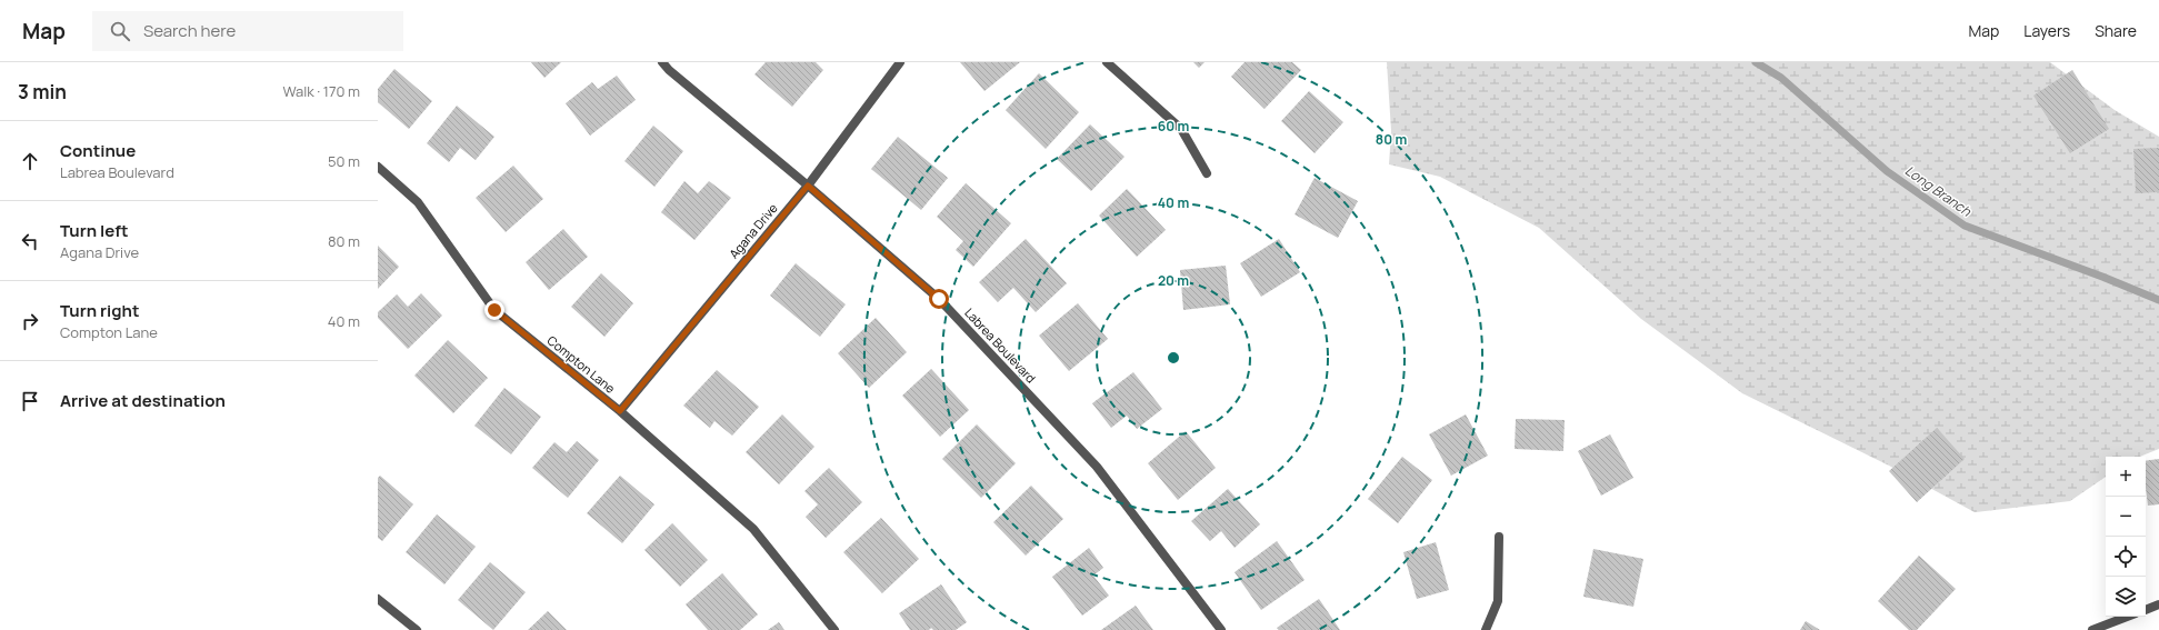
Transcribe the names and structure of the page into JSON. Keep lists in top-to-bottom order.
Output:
{
  "streets": {
    "street": ["Agana Drive", "Labrea Boulevard", "Compton Lane"]
  },
  "crossings": [
    ["Agana Drive", "Labrea Boulevard"],
    ["Agana Drive", "Compton Lane"]
  ],
  "water": ["Long Branch"],
  "page": {
    "header": "Map",
    "search": "Search here",
    "nav": ["Map", "Layers", "Share"],
    "heading": ["3 min", "Walk · 170 m"],
    "list": [
      ["Continue", "Labrea Boulevard", "50 m"],
      ["Turn left", "Agana Drive", "80 m"],
      ["Turn right", "Compton Lane", "40 m"],
      "Arrive at destination"
    ],
    "map_buttons": ["+", "−"]
  },
  "rings": [
    "60 m",
    "80 m",
    "40 m",
    "20 m"
  ]
}
